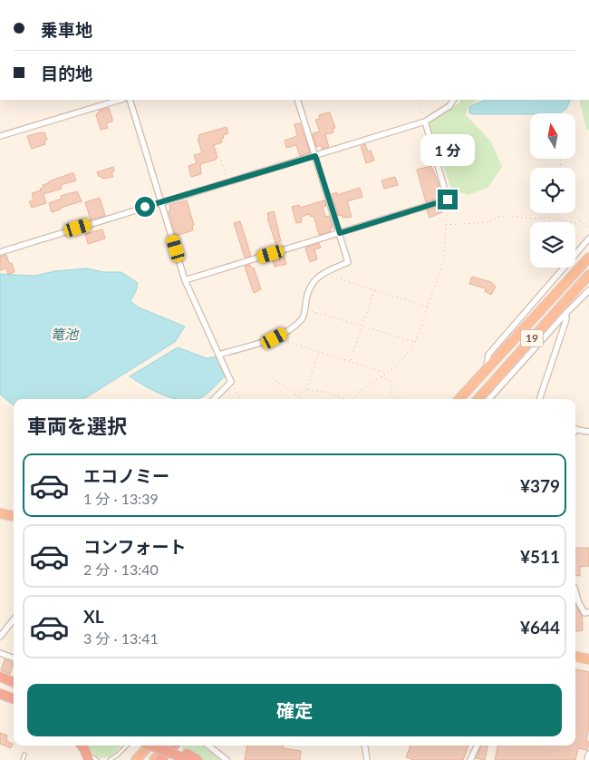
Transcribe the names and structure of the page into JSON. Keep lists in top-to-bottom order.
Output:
{
  "streets": {
    "highway": ["19"]
  },
  "water": ["篭池"],
  "north": "top",
  "page": {
    "banner": ["乗車地", "目的地"],
    "bubble": "1 分",
    "heading": "車両を選択",
    "list": [
      {
        "name": "エコノミー",
        "note": "1 分 · 13:39",
        "value": "¥379"
      },
      {
        "name": "コンフォート",
        "note": "2 分 · 13:40",
        "value": "¥511"
      },
      {
        "name": "XL",
        "note": "3 分 · 13:41",
        "value": "¥644"
      }
    ],
    "buttons": "確定"
  }
}
